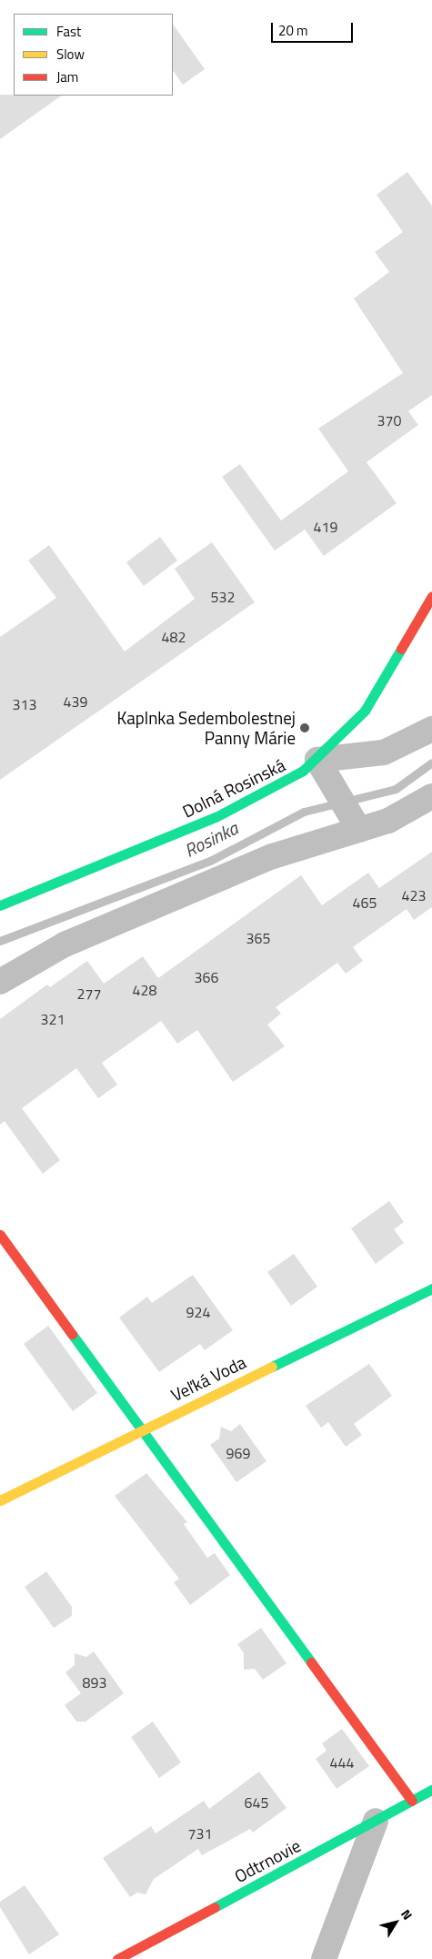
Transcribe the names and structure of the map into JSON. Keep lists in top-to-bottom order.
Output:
{
  "streets": {
    "street": ["Dolná Rosinská", "Veľká Voda", "Odtrnovie"]
  },
  "water": ["Rosinka"],
  "places": ["Kaplnka Sedembolestnej Panny Márie"],
  "house_numbers": [
    "370",
    "419",
    "532",
    "482",
    "439",
    "313",
    "423",
    "465",
    "365",
    "366",
    "428",
    "277",
    "321",
    "924",
    "969",
    "893",
    "444",
    "645",
    "731"
  ],
  "legend": ["Fast", "Slow", "Jam"],
  "scale_bar": "20 m",
  "north": "top right"
}
